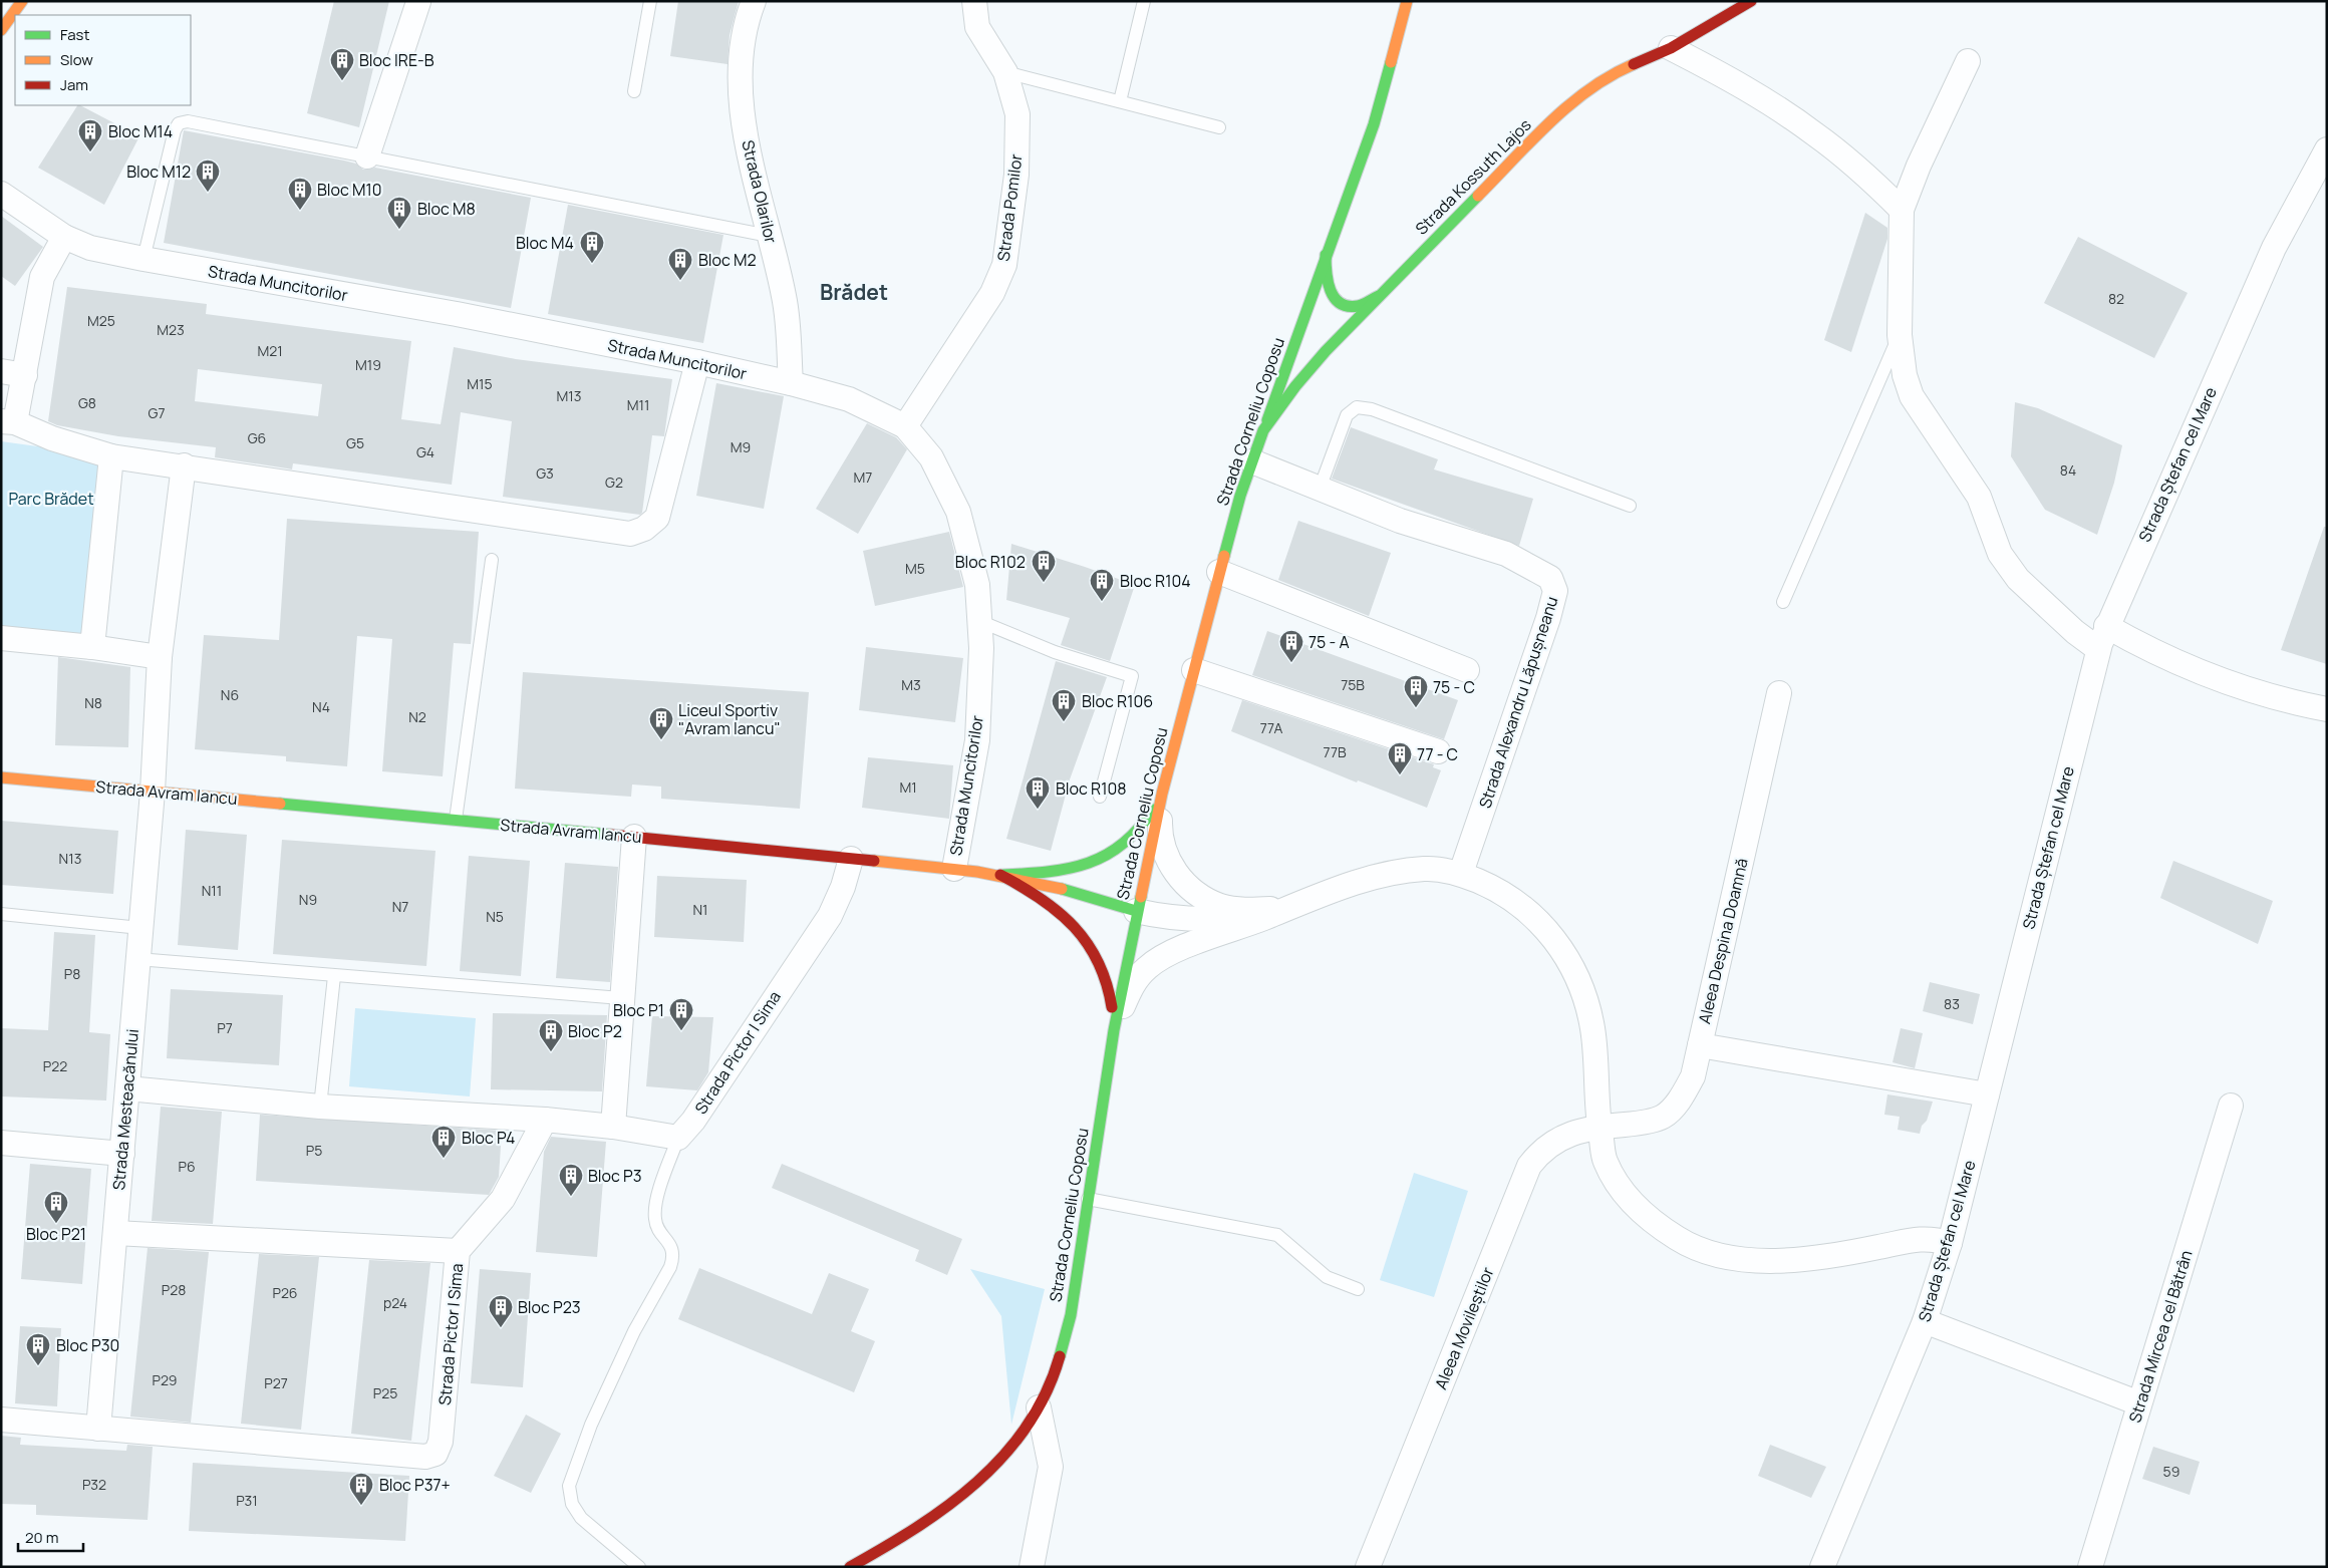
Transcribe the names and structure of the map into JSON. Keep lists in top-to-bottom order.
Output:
{
  "streets": {
    "main road": ["Strada Kossuth Lajos", "Strada Corneliu Coposu", "Strada Avram Iancu"],
    "street": [
      "Strada Olarilor",
      "Strada Pomilor",
      "Strada Muncitorilor",
      "Strada Ștefan cel Mare",
      "Strada Alexandru Lăpușneanu",
      "Aleea Despina Doamnă",
      "Strada Pictor I Sima",
      "Strada Mesteacănului",
      "Aleea Movileștilor",
      "Strada Mircea cel Bătrân"
    ]
  },
  "crossings": [
    ["Strada Kossuth Lajos", "Strada Corneliu Coposu"],
    ["Strada Olarilor", "Strada Muncitorilor"],
    ["Strada Pomilor", "Strada Muncitorilor"],
    ["Strada Muncitorilor", "Strada Avram Iancu"],
    ["Strada Corneliu Coposu", "Strada Alexandru Lăpușneanu"],
    ["Strada Corneliu Coposu", "Strada Avram Iancu"],
    ["Strada Avram Iancu", "Strada Pictor I Sima"],
    ["Strada Avram Iancu", "Strada Mesteacănului"],
    ["Aleea Despina Doamnă", "Aleea Movileștilor"],
    ["Strada Pictor I Sima", "Strada Mesteacănului"]
  ],
  "districts": ["Brădet"],
  "parks": ["Parc Brădet"],
  "places": {
    "building": [
      "Bloc IRE-B",
      "Bloc M14",
      "Bloc M12",
      "Bloc M10",
      "Bloc M8",
      "Bloc M4",
      "Bloc M2",
      "Bloc R102",
      "Bloc R104",
      "75 - A",
      "75 - C",
      "Bloc R106",
      "Liceul Sportiv \"Avram Iancu\"",
      "77 - C",
      "Bloc R108",
      "Bloc P1",
      "Bloc P2",
      "Bloc P4",
      "Bloc P3",
      "Bloc P21",
      "Bloc P23",
      "Bloc P30",
      "Bloc P37+"
    ]
  },
  "house_numbers": [
    "82",
    "M25",
    "M23",
    "M21",
    "M19",
    "M15",
    "M13",
    "G8",
    "M11",
    "G7",
    "G6",
    "G5",
    "M9",
    "G4",
    "84",
    "G3",
    "M7",
    "G2",
    "M5",
    "M3",
    "75B",
    "N6",
    "N8",
    "N4",
    "N2",
    "77A",
    "77B",
    "M1",
    "N13",
    "N11",
    "N9",
    "N7",
    "N1",
    "N5",
    "P8",
    "83",
    "P7",
    "P22",
    "P5",
    "P6",
    "P28",
    "P26",
    "p24",
    "P29",
    "P27",
    "P25",
    "59",
    "P32",
    "P31"
  ],
  "legend": ["Fast", "Slow", "Jam"],
  "scale_bar": "20 m"
}
